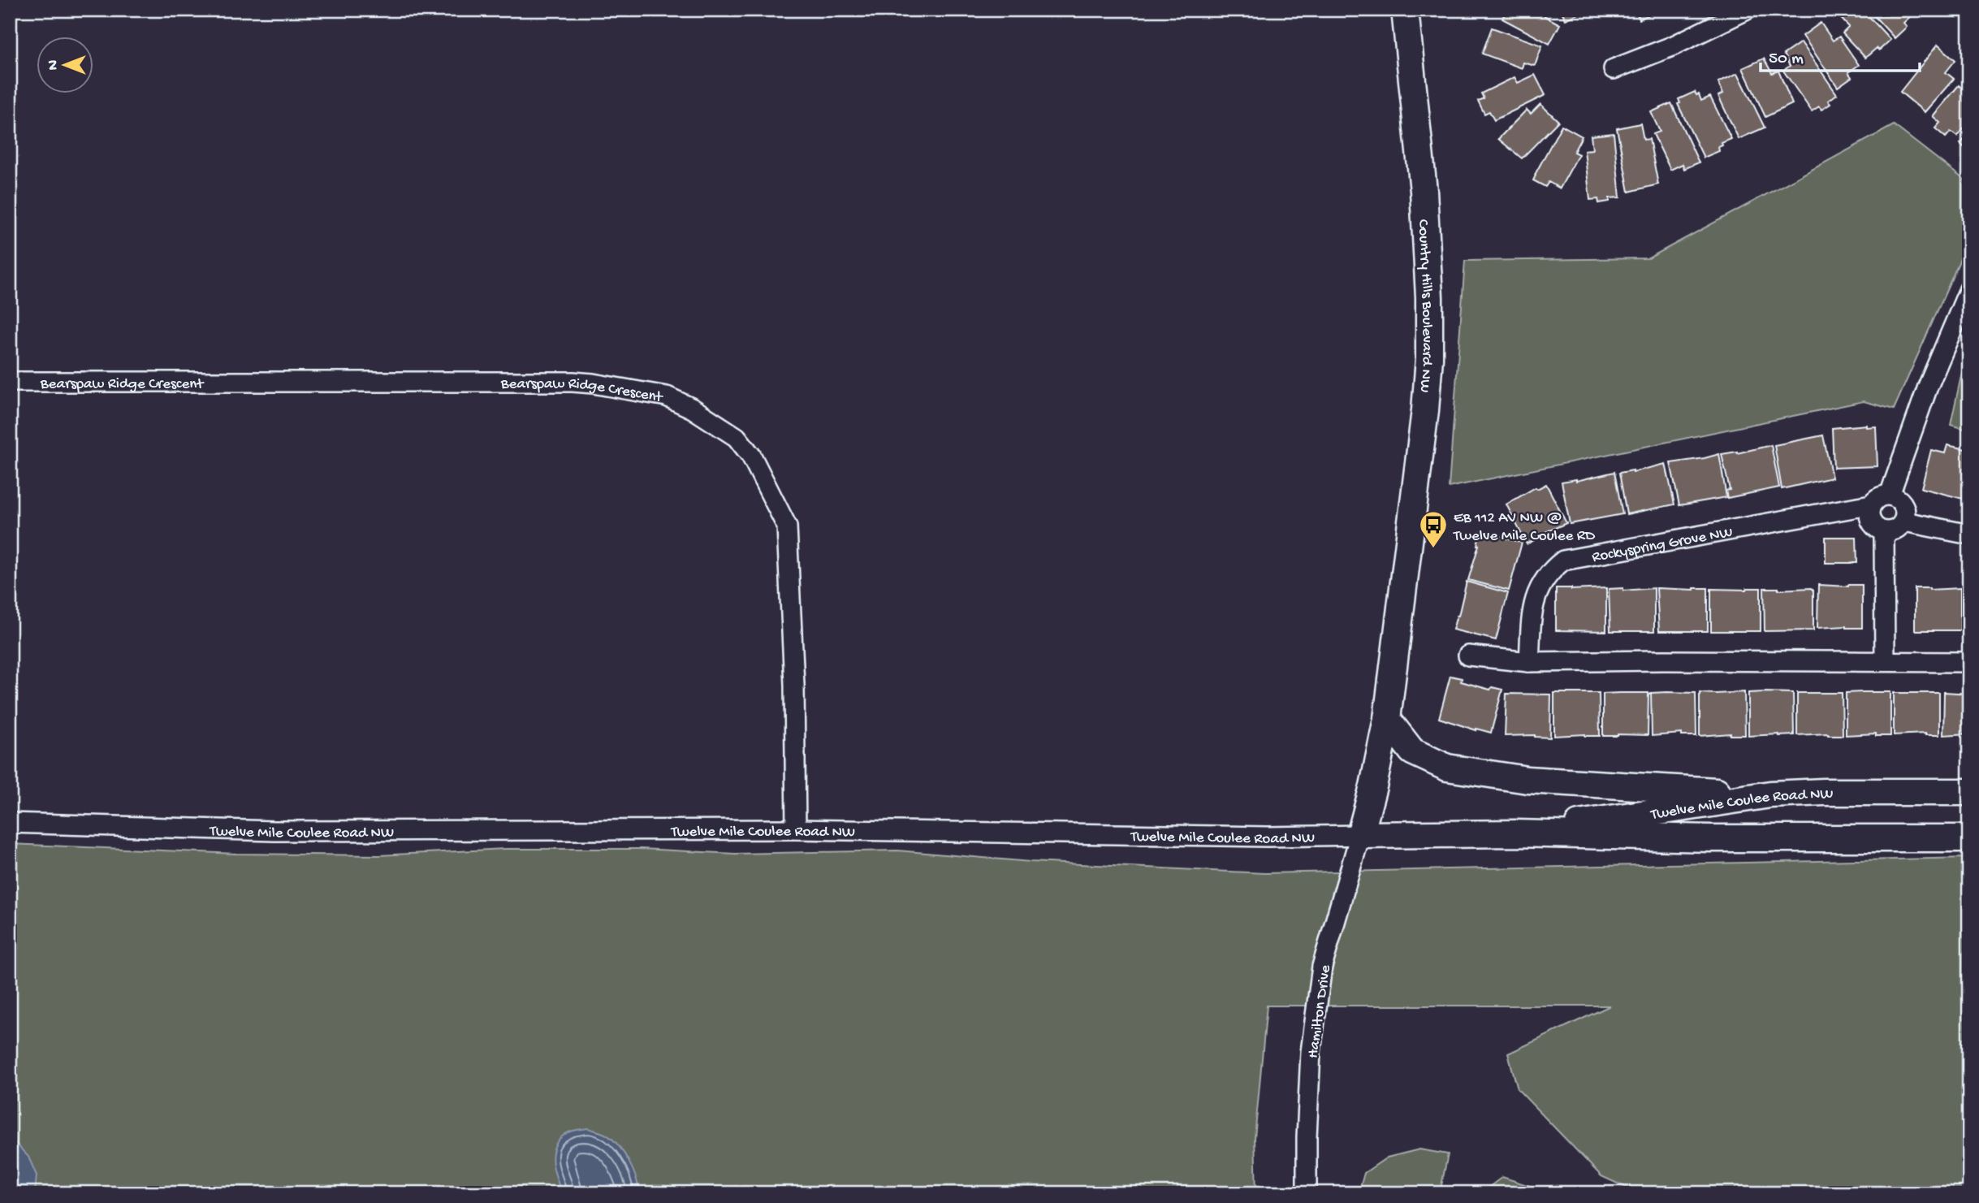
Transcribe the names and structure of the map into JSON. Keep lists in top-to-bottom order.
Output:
{
  "streets": {
    "main road": ["Country Hills Boulevard NW", "Twelve Mile Coulee Road NW"],
    "street": ["Bearspaw Ridge Crescent", "Rockyspring Grove NW", "Hamilton Drive"]
  },
  "crossings": [
    ["Country Hills Boulevard NW", "Twelve Mile Coulee Road NW"],
    ["Country Hills Boulevard NW", "Hamilton Drive"],
    ["Bearspaw Ridge Crescent", "Twelve Mile Coulee Road NW"],
    ["Twelve Mile Coulee Road NW", "Hamilton Drive"]
  ],
  "places": {
    "bus stop": ["EB 112 AV NW @ Twelve Mile Coulee RD"]
  },
  "scale_bar": "50 m",
  "north": "left"
}
